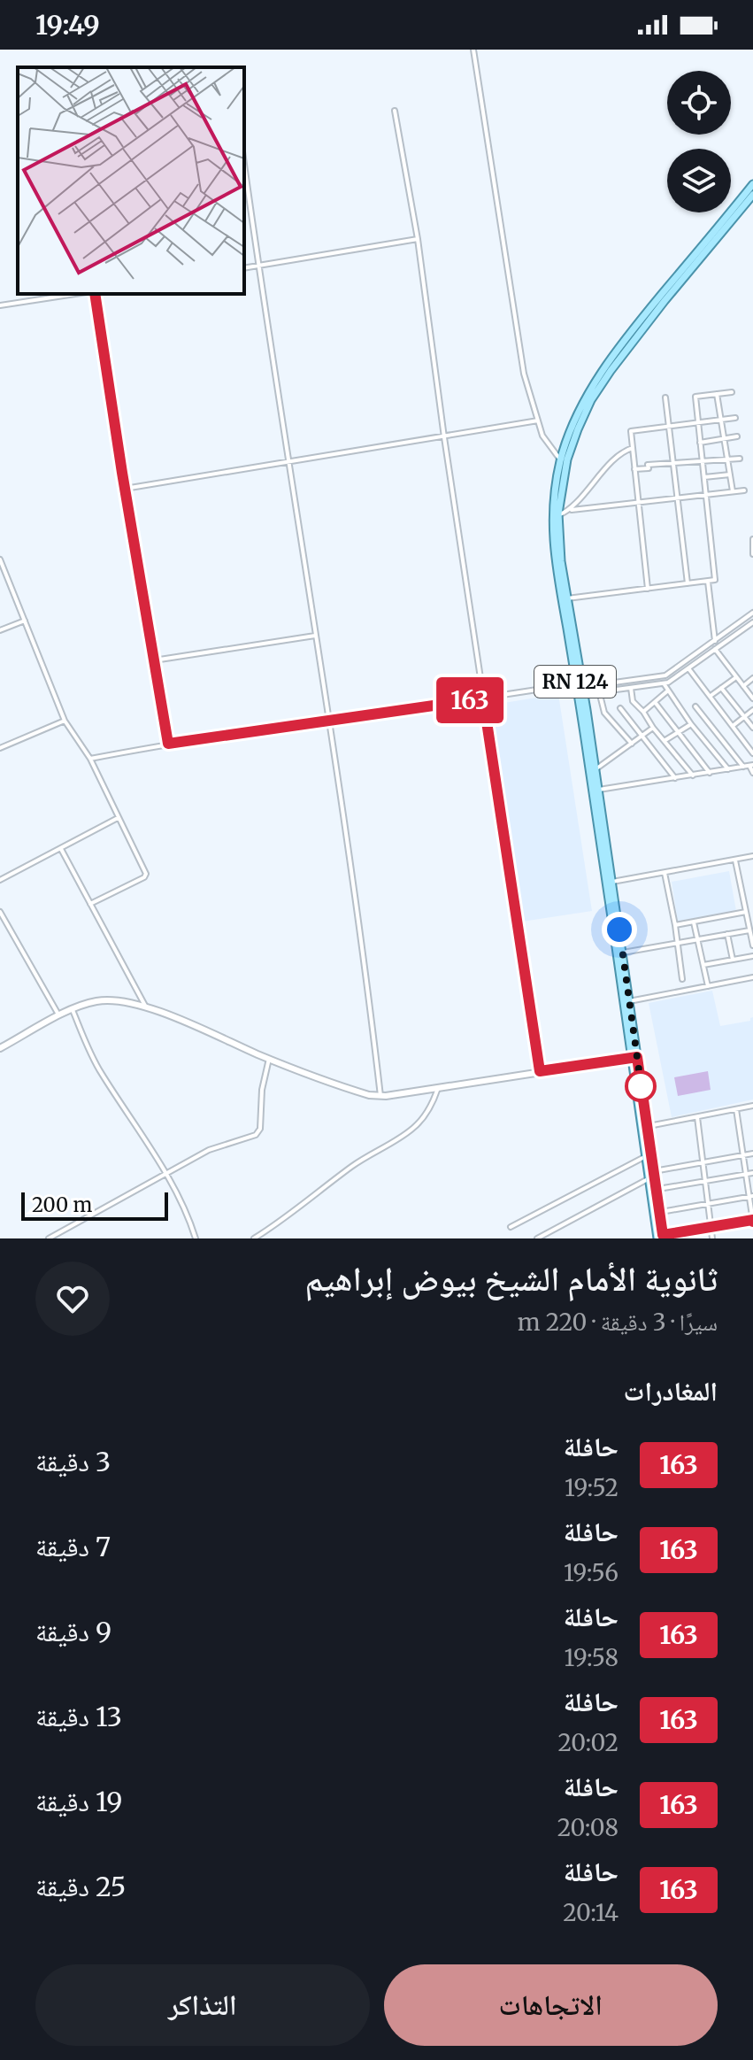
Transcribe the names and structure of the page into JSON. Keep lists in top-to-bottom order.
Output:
{
  "streets": {
    "main road": ["RN 124"]
  },
  "lines": ["bus line 163"],
  "scale_bar": "200 m",
  "page": {
    "status": "19:49",
    "on_map": "163",
    "scale": "200 m",
    "heading": [
      ["ثانوية الأمام الشيخ بيوض إبراهيم", "سيرًا · 3 دقيقة · 220 m"],
      "المغادرات"
    ],
    "list": [
      {
        "mark": "163",
        "name": "حافلة",
        "note": "19:52",
        "value": "3 دقيقة"
      },
      {
        "mark": "163",
        "name": "حافلة",
        "note": "19:56",
        "value": "7 دقيقة"
      },
      {
        "mark": "163",
        "name": "حافلة",
        "note": "19:58",
        "value": "9 دقيقة"
      },
      {
        "mark": "163",
        "name": "حافلة",
        "note": "20:02",
        "value": "13 دقيقة"
      },
      {
        "mark": "163",
        "name": "حافلة",
        "note": "20:08",
        "value": "19 دقيقة"
      },
      {
        "mark": "163",
        "name": "حافلة",
        "note": "20:14",
        "value": "25 دقيقة"
      }
    ],
    "buttons": ["الاتجاهات", "التذاكر"]
  }
}
